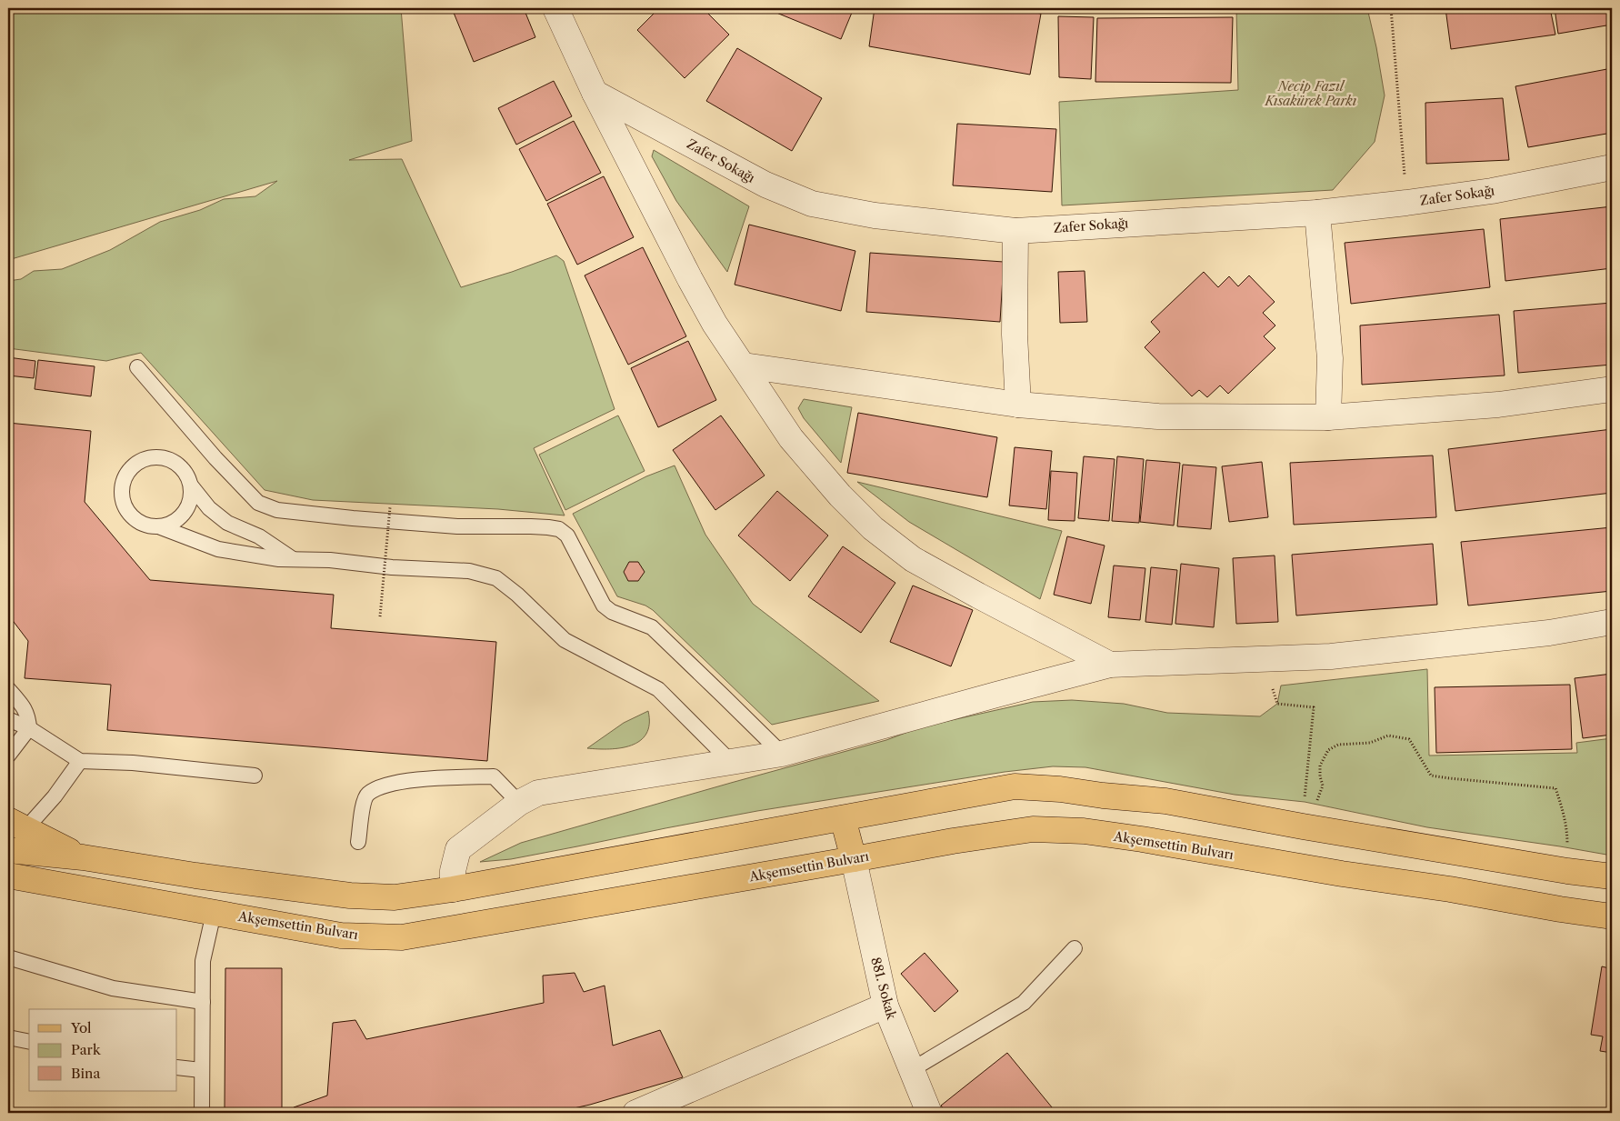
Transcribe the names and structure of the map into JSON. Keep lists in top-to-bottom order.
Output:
{
  "streets": {
    "main road": ["Akşemsettin Bulvarı"],
    "street": ["Zafer Sokağı", "881. Sokak"]
  },
  "crossings": [
    ["Akşemsettin Bulvarı", "881. Sokak"]
  ],
  "parks": ["Necip Fazıl Kısakürek Parkı"],
  "legend": ["Yol", "Park", "Bina"]
}
